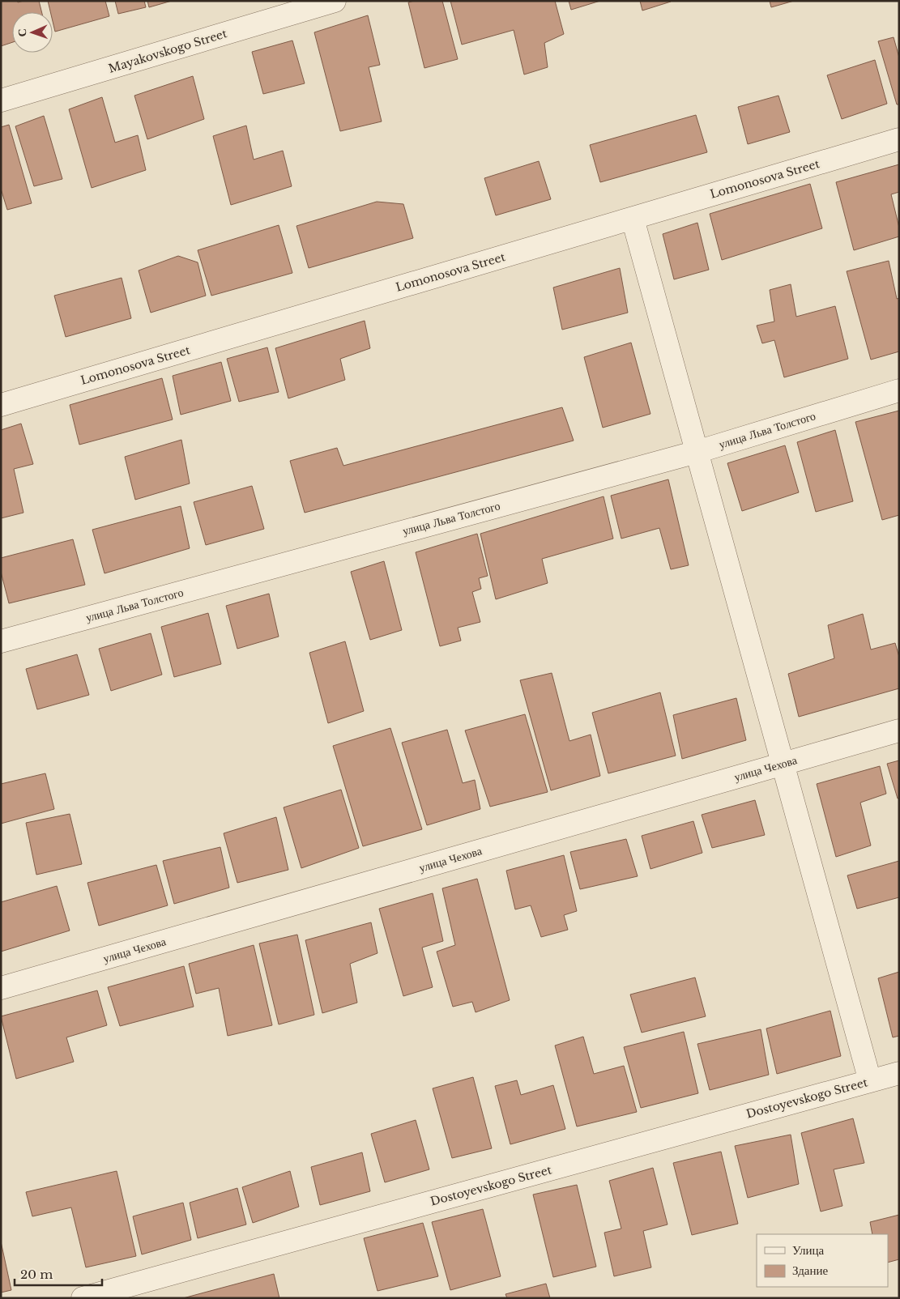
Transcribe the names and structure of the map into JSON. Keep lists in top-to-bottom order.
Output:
{
  "streets": {
    "street": [
      "Mayakovskogo Street",
      "Lomonosova Street",
      "улица Льва Толстого",
      "улица Чехова",
      "Dostoyevskogo Street"
    ]
  },
  "legend": ["Улица", "Здание"],
  "scale_bar": "20 m",
  "north": "left"
}
